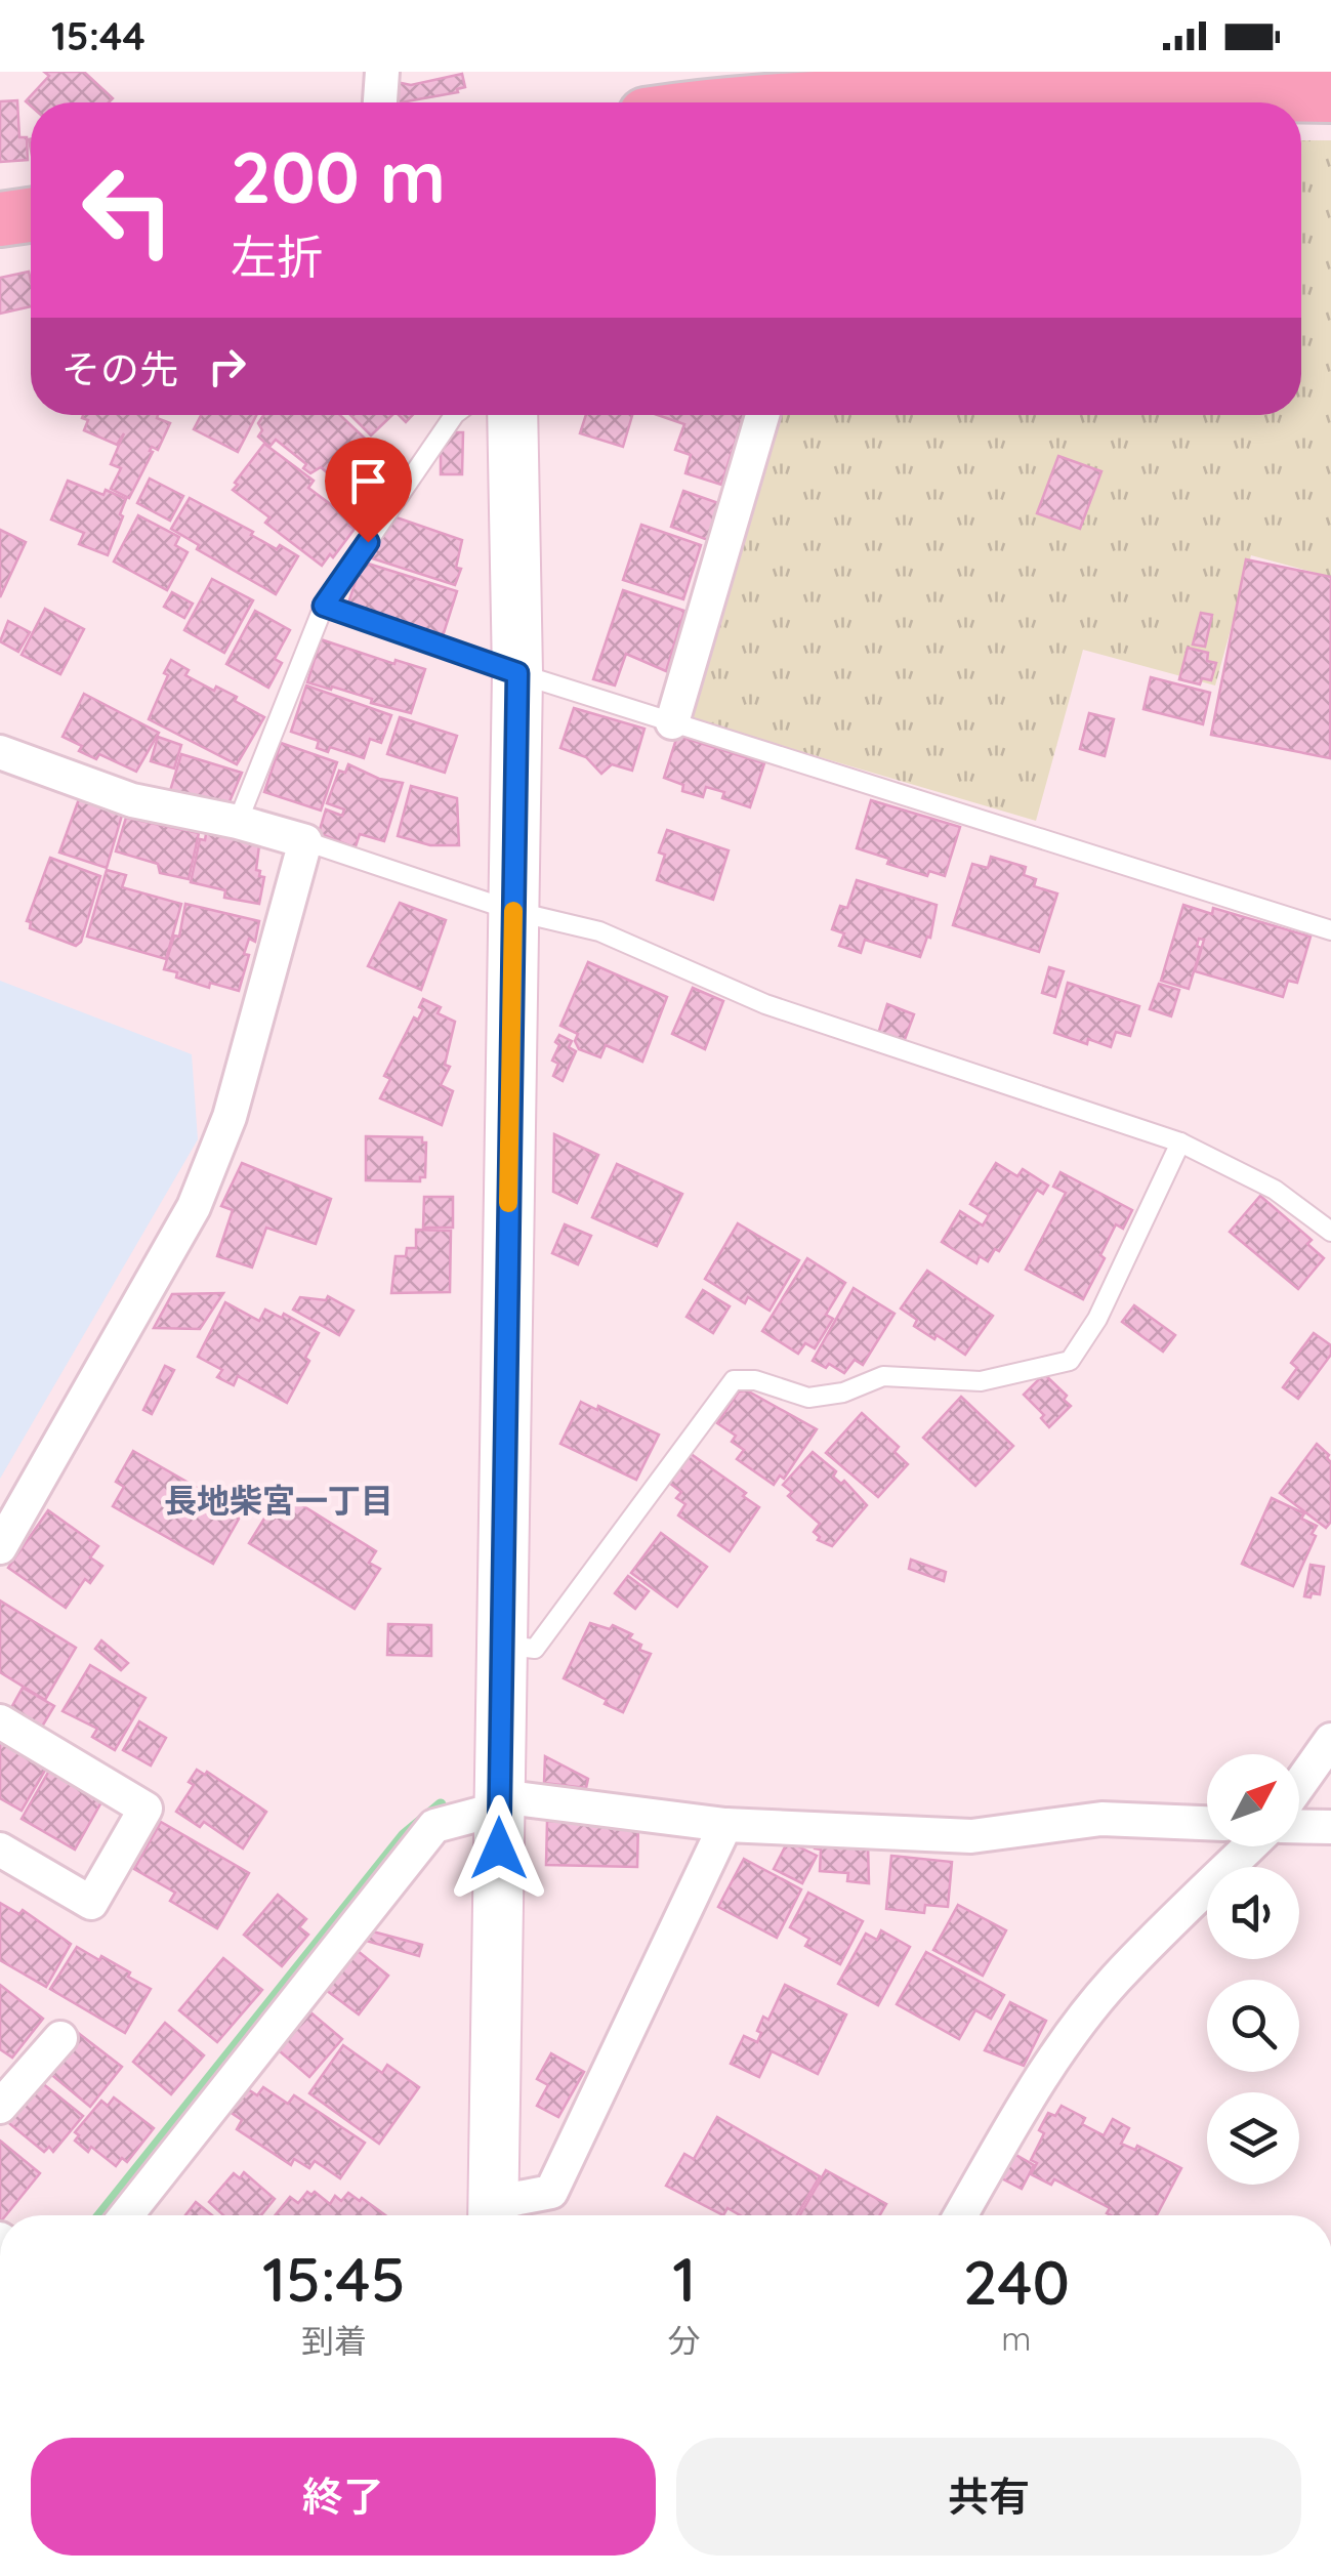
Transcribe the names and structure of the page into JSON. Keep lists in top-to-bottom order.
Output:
{
  "districts": ["長地柴宮一丁目"],
  "north": "top right",
  "page": {
    "status": "15:44",
    "turn": ["200 m", "左折"],
    "then": "その先",
    "eta": [
      "15:45",
      "到着",
      "1",
      "分",
      "240",
      "m"
    ],
    "buttons": ["終了", "共有"]
  }
}
